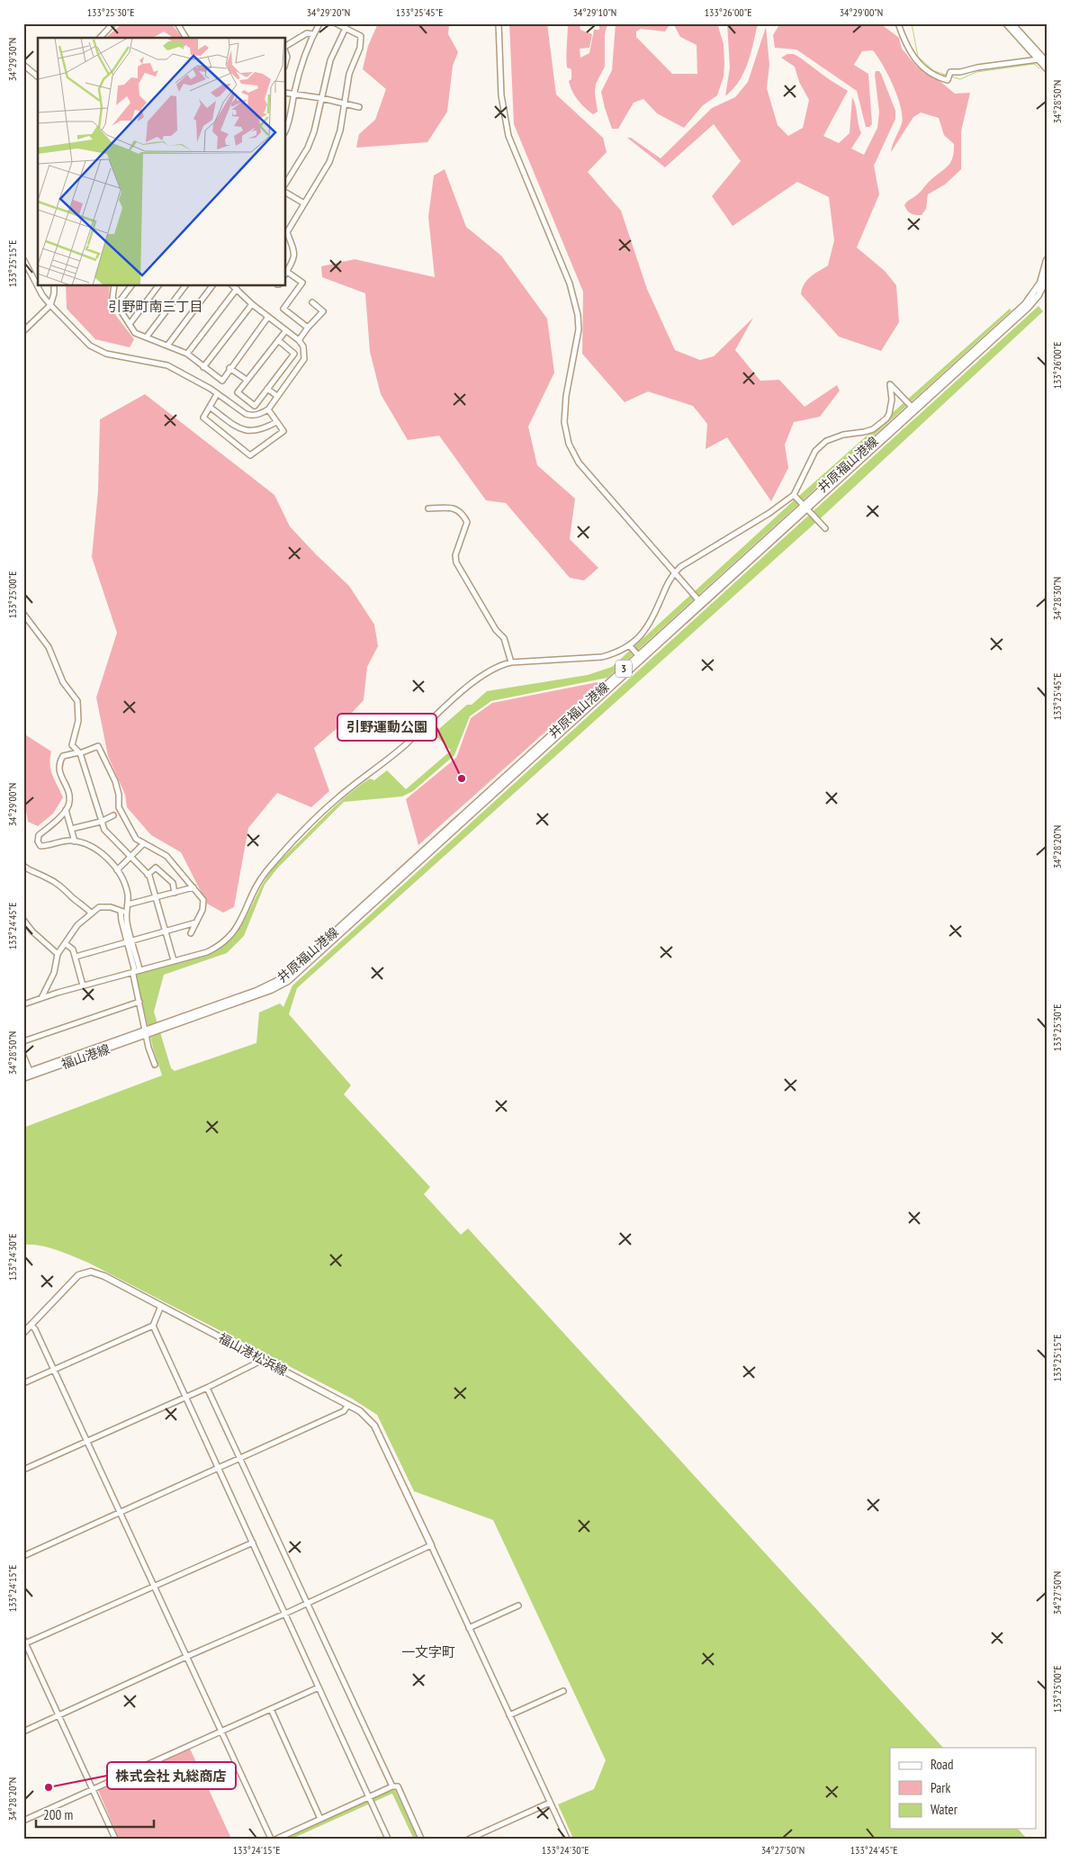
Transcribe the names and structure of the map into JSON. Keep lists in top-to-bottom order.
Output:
{
  "streets": {
    "main road": [
      "井原福山港線",
      "3",
      "福山港線",
      "福山港松浜線"
    ]
  },
  "crossings": [
    ["井原福山港線", "福山港線"]
  ],
  "districts": ["引野町南三丁目", "一文字町"],
  "places": ["引野運動公園", "株式会社 丸総商店"],
  "legend": ["Road", "Park", "Water"],
  "scale_bar": "200 m",
  "coordinates": [
    "133°25'30\"E",
    "34°29'20\"N",
    "133°25'45\"E",
    "34°29'10\"N",
    "133°26'00\"E",
    "34°29'00\"N",
    "34°29'30\"N",
    "34°28'50\"N",
    "133°25'15\"E",
    "133°25'00\"E",
    "34°28'30\"N",
    "34°28'20\"N",
    "133°24'45\"E",
    "133°24'30\"E",
    "133°24'15\"E",
    "34°27'50\"N"
  ]
}
